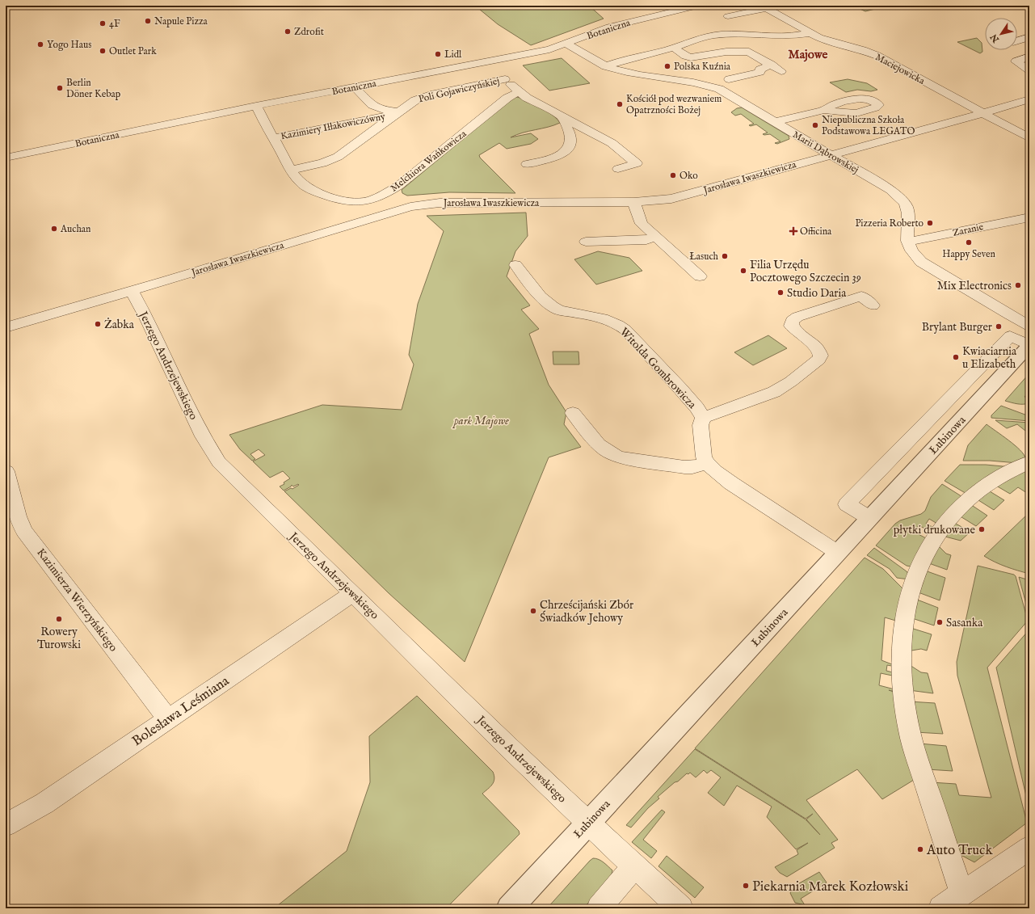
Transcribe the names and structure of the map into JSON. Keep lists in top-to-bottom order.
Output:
{
  "streets": {
    "street": [
      "Botaniczna",
      "Maciejowicka",
      "Poli Gojawiczyńskiej",
      "Kazimiery Iłłakowiczówny",
      "Marii Dąbrowskiej",
      "Melchiora Wańkowicza",
      "Jarosława Iwaszkiewicza",
      "Zaranie",
      "Jerzego Andrzejewskiego",
      "Witolda Gombrowicza",
      "Łubinowa",
      "Kazimierza Wierzyńskiego",
      "Bolesława Leśmiana"
    ]
  },
  "crossings": [
    ["Botaniczna", "Marii Dąbrowskiej"],
    ["Botaniczna", "Melchiora Wańkowicza"],
    ["Maciejowicka", "Jarosława Iwaszkiewicza"],
    ["Poli Gojawiczyńskiej", "Kazimiery Iłłakowiczówny"],
    ["Poli Gojawiczyńskiej", "Melchiora Wańkowicza"],
    ["Kazimiery Iłłakowiczówny", "Melchiora Wańkowicza"],
    ["Marii Dąbrowskiej", "Jarosława Iwaszkiewicza"],
    ["Marii Dąbrowskiej", "Zaranie"],
    ["Jarosława Iwaszkiewicza", "Jerzego Andrzejewskiego"],
    ["Jerzego Andrzejewskiego", "Łubinowa"],
    ["Jerzego Andrzejewskiego", "Bolesława Leśmiana"],
    ["Kazimierza Wierzyńskiego", "Bolesława Leśmiana"]
  ],
  "districts": ["Majowe"],
  "parks": ["park Majowe"],
  "places": {
    "other": [
      "Napule Pizza",
      "4F",
      "Zdrofit",
      "Yogo Haus",
      "Outlet Park",
      "Lidl",
      "Polska Kuźnia",
      "Berlin Döner Kebap",
      "Kościół pod wezwaniem Opatrzności Bożej",
      "Niepubliczna Szkoła Podstawowa LEGATO",
      "Oko",
      "Pizzeria Roberto",
      "Auchan",
      "Happy Seven",
      "Łasuch",
      "Filia Urzędu Pocztowego Szczecin 39",
      "Mix Electronics",
      "Studio Daria",
      "Żabka",
      "Brylant Burger",
      "Kwiaciarnia u Elizabeth",
      "płytki drukowane",
      "Chrześcijański Zbór Świadków Jehowy",
      "Rowery Turowski",
      "Sasanka",
      "Auto Truck",
      "Piekarnia Marek Kozłowski"
    ],
    "health": ["Officina"]
  },
  "north": "bottom left"
}
